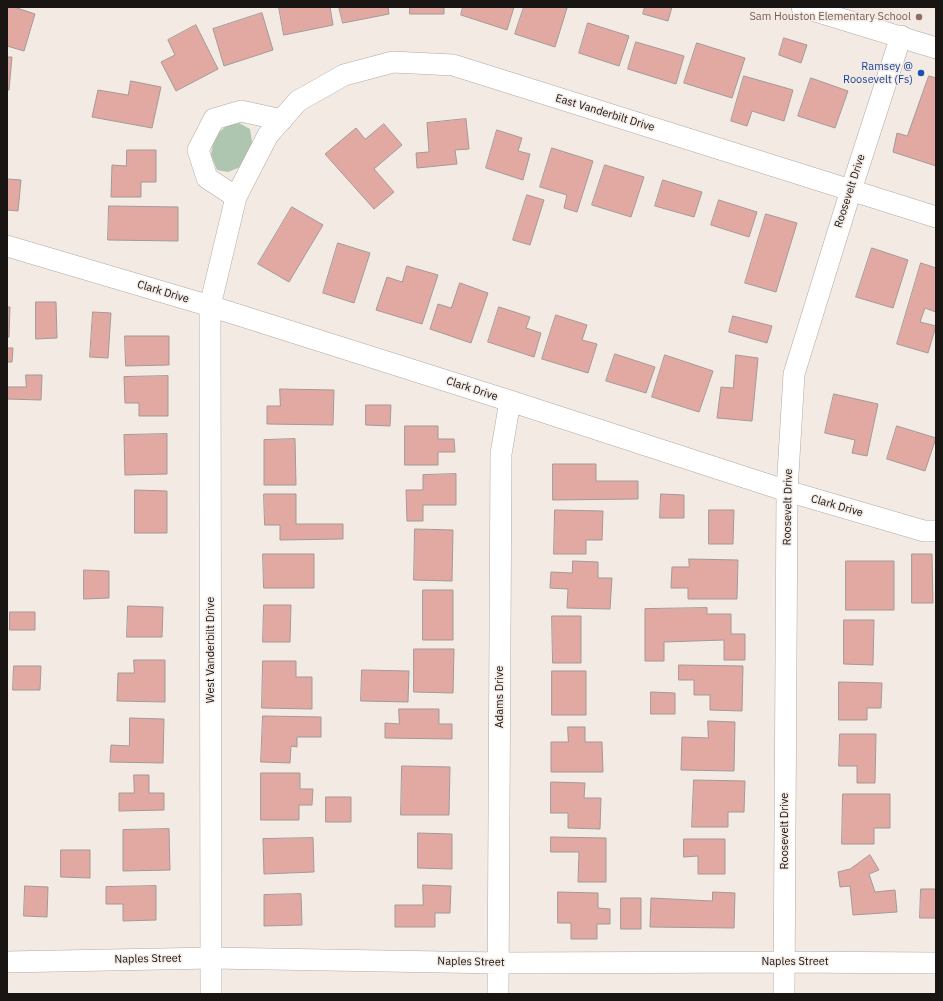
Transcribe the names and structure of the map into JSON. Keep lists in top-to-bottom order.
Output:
{
  "streets": {
    "street": [
      "East Vanderbilt Drive",
      "Roosevelt Drive",
      "Clark Drive",
      "West Vanderbilt Drive",
      "Adams Drive",
      "Naples Street"
    ]
  },
  "crossings": [
    ["East Vanderbilt Drive", "Roosevelt Drive"],
    ["East Vanderbilt Drive", "Clark Drive"],
    ["East Vanderbilt Drive", "West Vanderbilt Drive"],
    ["Roosevelt Drive", "Clark Drive"],
    ["Roosevelt Drive", "Naples Street"],
    ["Clark Drive", "West Vanderbilt Drive"],
    ["Clark Drive", "Adams Drive"],
    ["West Vanderbilt Drive", "Naples Street"],
    ["Adams Drive", "Naples Street"]
  ],
  "places": ["Sam Houston Elementary School", "Ramsey @ Roosevelt (Fs)"]
}
